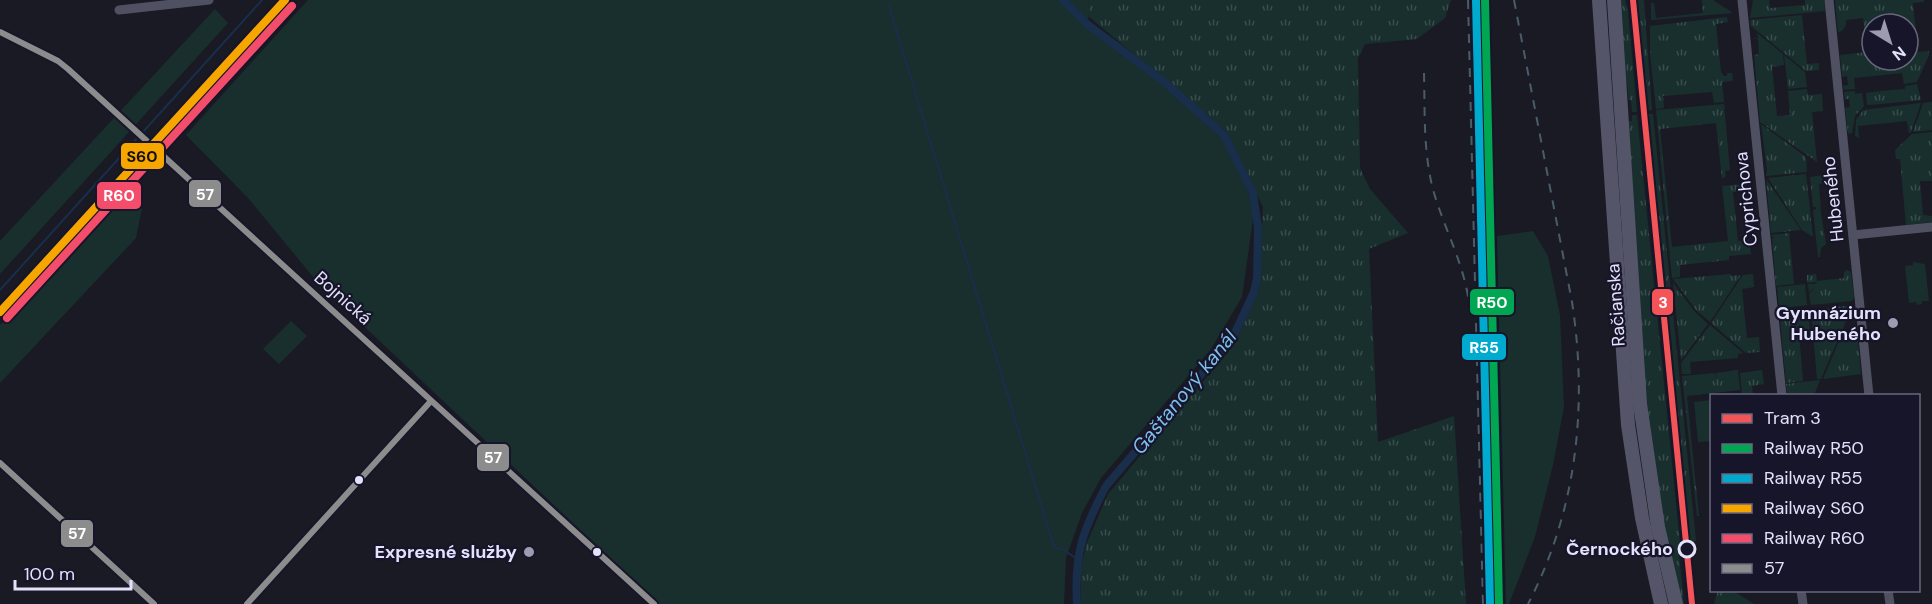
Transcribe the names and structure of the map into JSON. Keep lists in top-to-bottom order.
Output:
{
  "streets": {
    "main road": ["Račianska"],
    "street": ["Cyprichova", "Hubeného", "Bojnická"]
  },
  "water": ["Gaštanový kanál"],
  "places": ["Gymnázium Hubeného", "Černockého", "Expresné služby"],
  "lines": [
    "tram line 3",
    "rail line R50",
    "rail line R55",
    "rail line S60",
    "rail line R60",
    "transit line 57"
  ],
  "legend": [
    "Tram 3",
    "Railway R50",
    "Railway R55",
    "Railway S60",
    "Railway R60",
    "57"
  ],
  "scale_bar": "100 m",
  "north": "bottom right"
}
